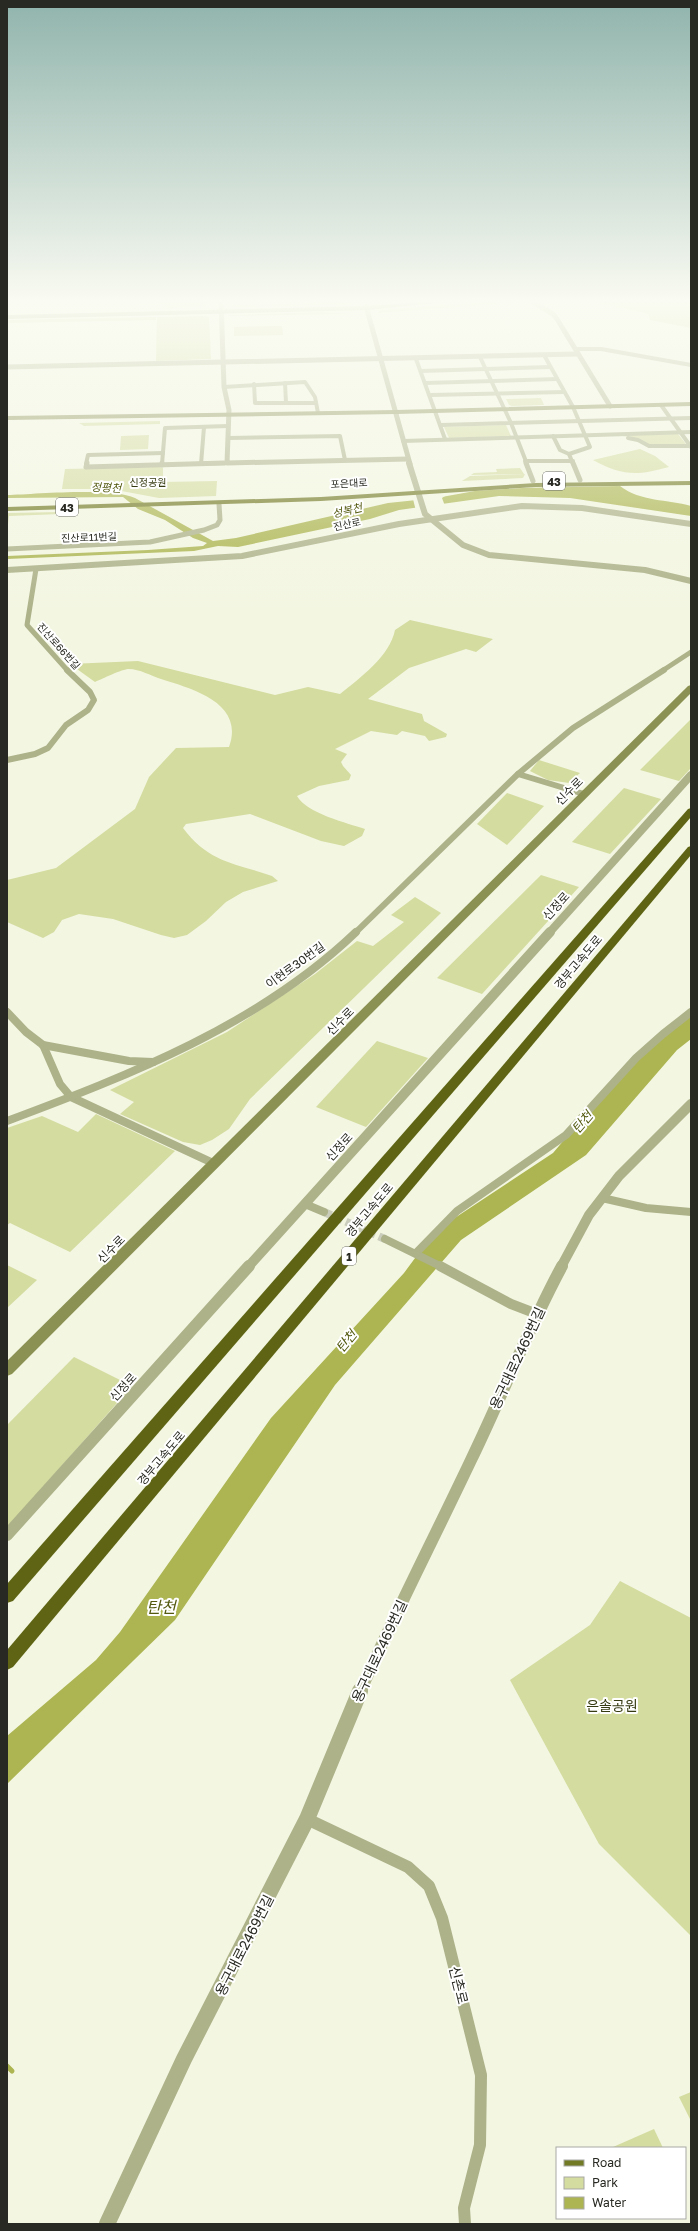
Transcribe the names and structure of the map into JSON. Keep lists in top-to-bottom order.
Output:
{
  "streets": {
    "highway": ["경부고속도로", "1"],
    "main road": ["43", "포은대로", "신수로"],
    "street": [
      "진산로",
      "진산로11번길",
      "진산로66번길",
      "신정로",
      "이현로30번길",
      "용구대로2469번길",
      "신촌로"
    ]
  },
  "crossings": [
    ["43", "포은대로"],
    ["포은대로", "진산로11번길"],
    ["진산로", "진산로66번길"],
    ["용구대로2469번길", "신촌로"]
  ],
  "water": ["정평천", "성복천", "탄천"],
  "parks": ["신정공원", "은솔공원"],
  "legend": ["Road", "Park", "Water"]
}
